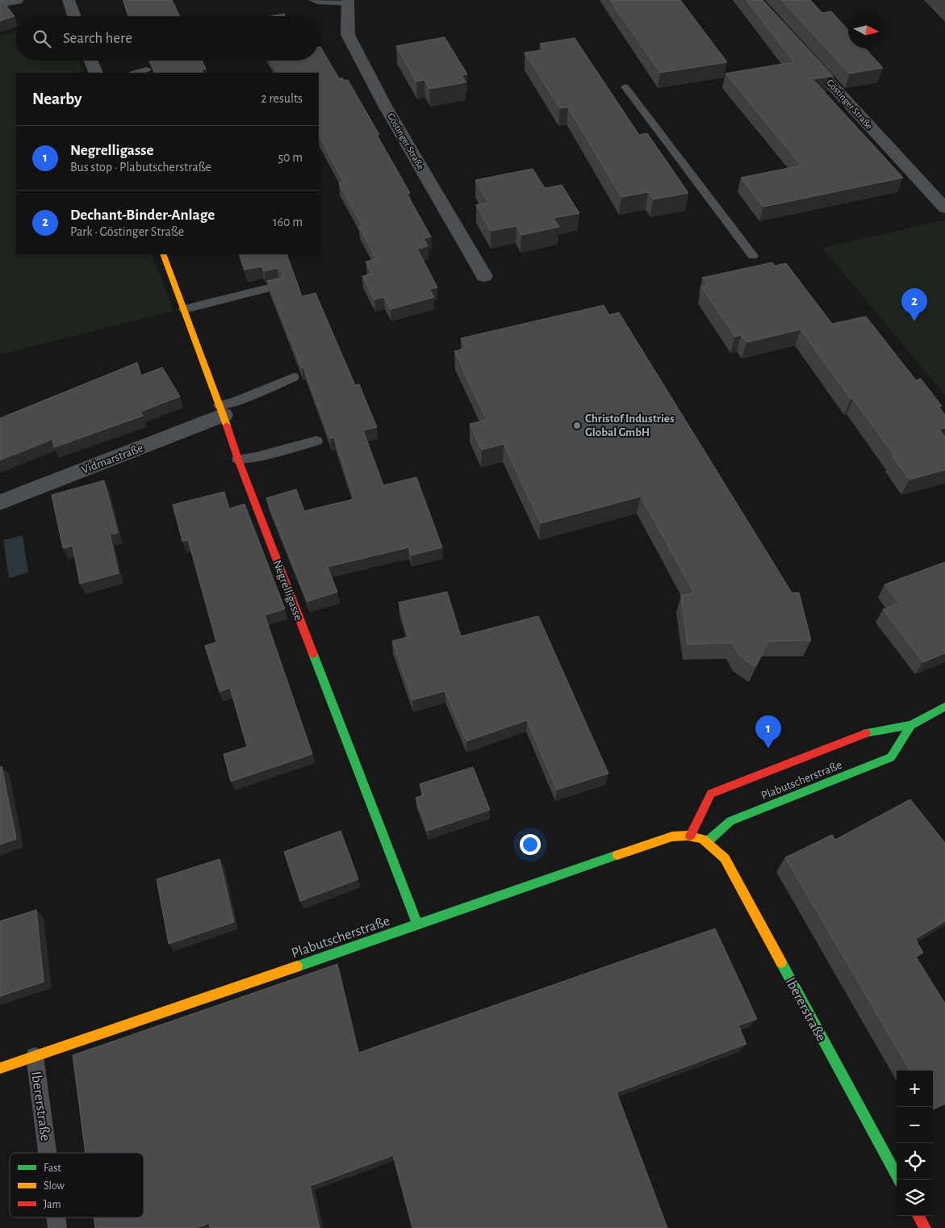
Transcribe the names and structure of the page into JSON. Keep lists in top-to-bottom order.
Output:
{
  "streets": {
    "street": [
      "Göstinger Straße",
      "Vidmarstraße",
      "Negrelligasse",
      "Plabutscherstraße",
      "Ibererstraße"
    ]
  },
  "crossings": [
    ["Vidmarstraße", "Negrelligasse"],
    ["Negrelligasse", "Plabutscherstraße"],
    ["Plabutscherstraße", "Ibererstraße"]
  ],
  "places": ["Christof Industries Global GmbH"],
  "legend": ["Fast", "Slow", "Jam"],
  "north": "right",
  "page": {
    "search": "Search here",
    "heading": ["Nearby", "2 results"],
    "list": [
      {
        "mark": "1",
        "name": "Negrelligasse",
        "note": "Bus stop · Plabutscherstraße",
        "value": "50 m"
      },
      {
        "mark": "2",
        "name": "Dechant-Binder-Anlage",
        "note": "Park · Göstinger Straße",
        "value": "160 m"
      }
    ],
    "pins": ["2", "1"],
    "map_buttons": ["+", "−"]
  }
}
